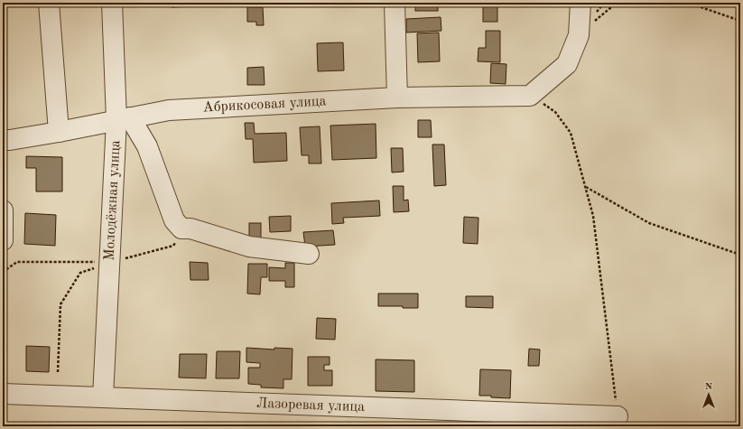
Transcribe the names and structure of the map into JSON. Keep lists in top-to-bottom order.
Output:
{
  "streets": {
    "street": ["Абрикосовая улица", "Молодёжная улица", "Лазоревая улица"]
  },
  "crossings": [
    ["Абрикосовая улица", "Молодёжная улица"],
    ["Молодёжная улица", "Лазоревая улица"]
  ],
  "north": "top"
}
